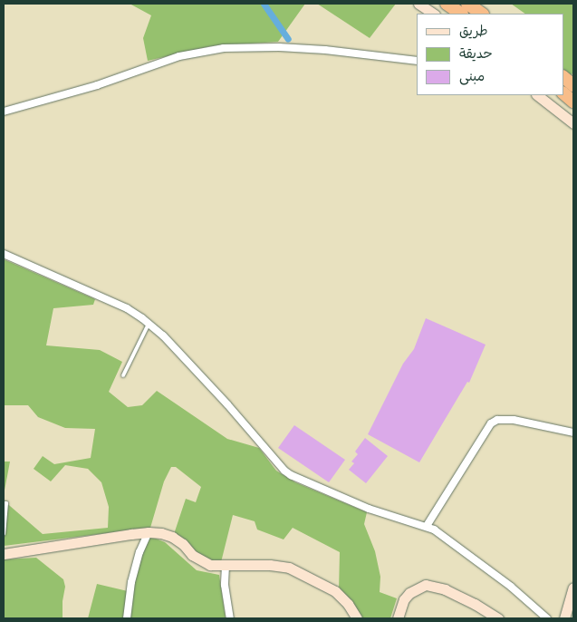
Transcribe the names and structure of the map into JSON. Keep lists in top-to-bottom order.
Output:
{
  "legend": ["طريق", "حديقة", "مبنى"]
}
